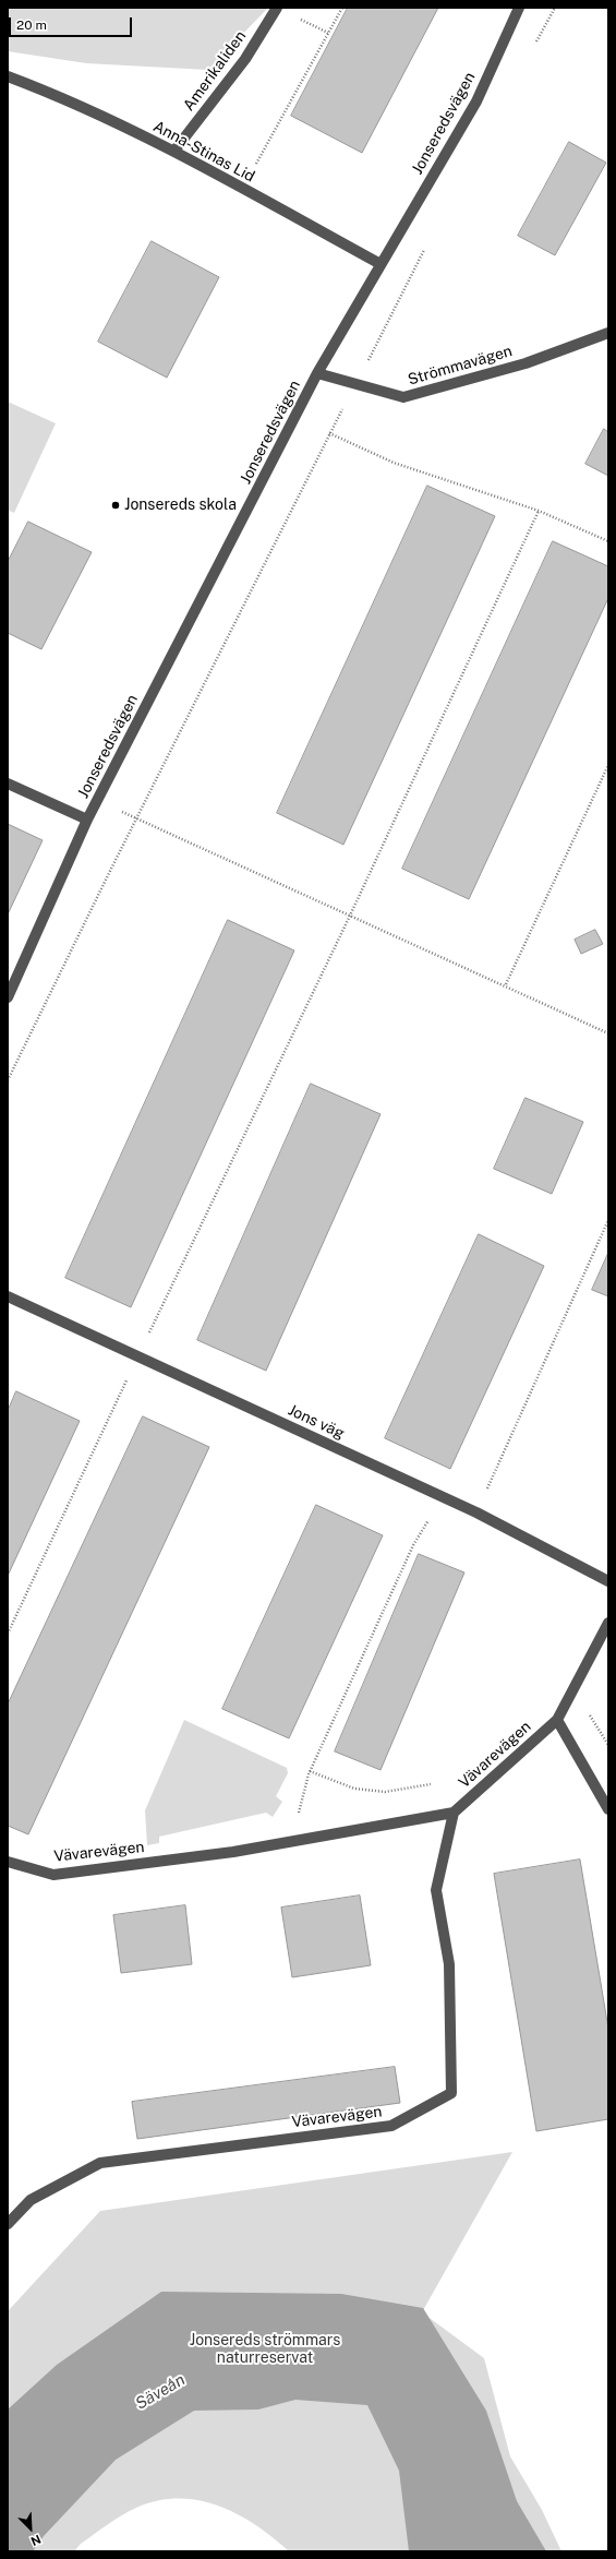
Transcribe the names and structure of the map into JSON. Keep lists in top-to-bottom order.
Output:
{
  "streets": {
    "street": [
      "Amerikaliden",
      "Jonseredsvägen",
      "Anna-Stinas Lid",
      "Strömmavägen",
      "Jons väg",
      "Vävarevägen"
    ]
  },
  "crossings": [
    ["Amerikaliden", "Anna-Stinas Lid"],
    ["Jonseredsvägen", "Anna-Stinas Lid"],
    ["Jonseredsvägen", "Strömmavägen"]
  ],
  "water": ["Säveån"],
  "parks": ["Jonsereds strömmars naturreservat"],
  "places": ["Jonsereds skola"],
  "scale_bar": "20 m",
  "north": "bottom right"
}
